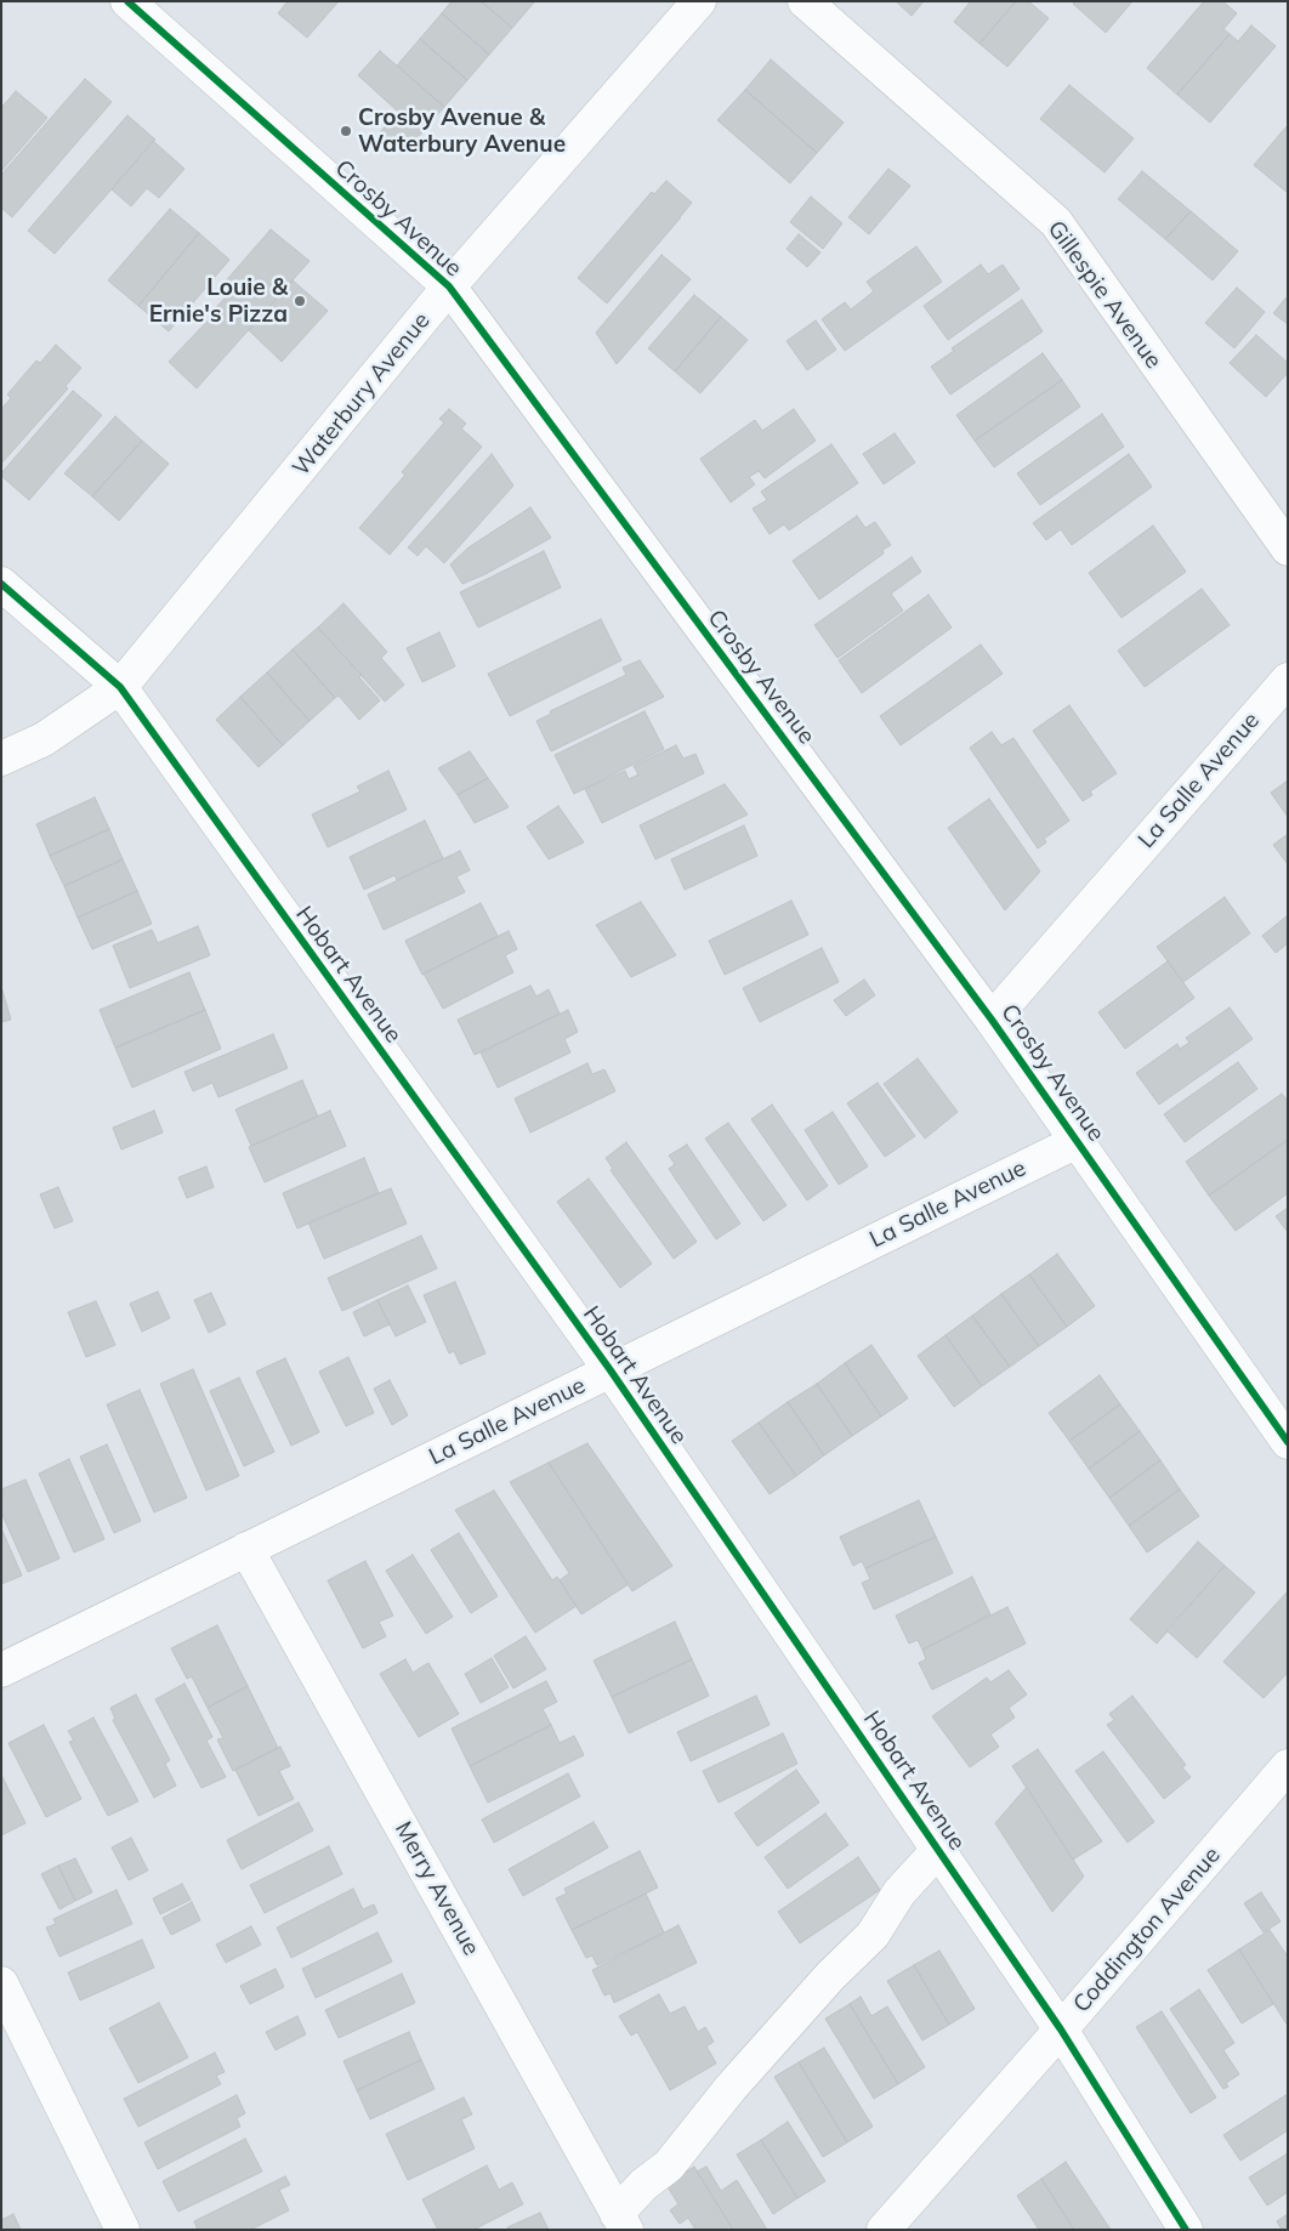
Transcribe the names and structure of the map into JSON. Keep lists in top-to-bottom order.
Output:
{
  "streets": {
    "street": [
      "Crosby Avenue",
      "Gillespie Avenue",
      "Waterbury Avenue",
      "La Salle Avenue",
      "Hobart Avenue",
      "Merry Avenue",
      "Coddington Avenue"
    ]
  },
  "crossings": [
    ["Crosby Avenue", "Waterbury Avenue"],
    ["Crosby Avenue", "La Salle Avenue"],
    ["Waterbury Avenue", "Hobart Avenue"],
    ["La Salle Avenue", "Hobart Avenue"],
    ["La Salle Avenue", "Merry Avenue"],
    ["Hobart Avenue", "Coddington Avenue"]
  ],
  "places": ["Crosby Avenue & Waterbury Avenue", "Louie & Ernie's Pizza"]
}
